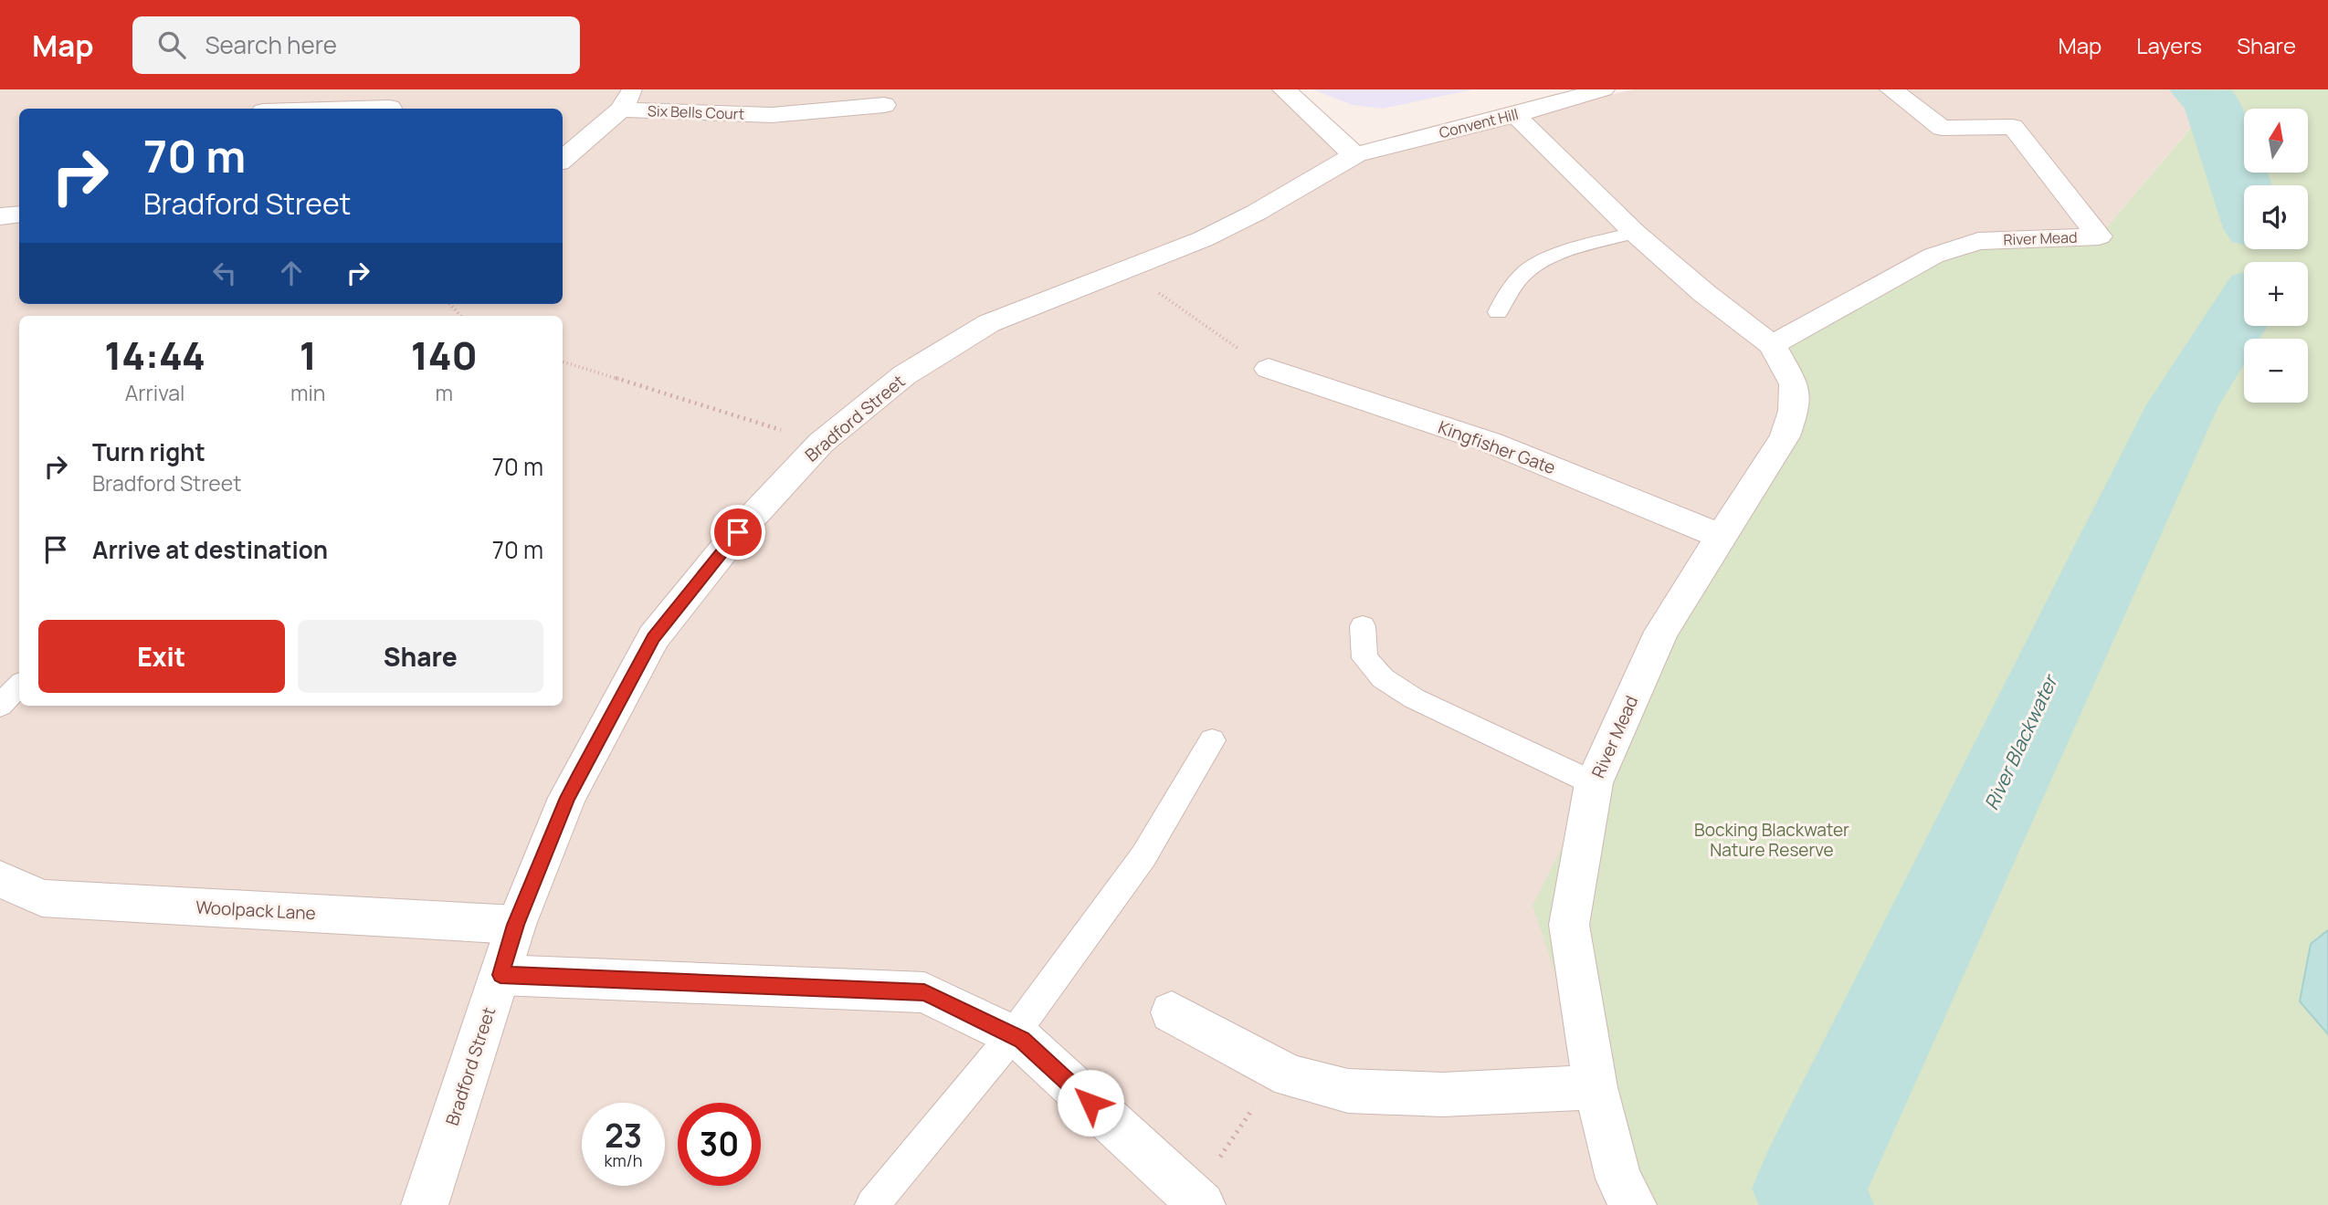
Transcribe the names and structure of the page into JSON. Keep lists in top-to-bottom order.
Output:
{
  "streets": {
    "street": [
      "Six Bells Court",
      "Convent Hill",
      "River Mead",
      "Bradford Street",
      "Kingfisher Gate",
      "Woolpack Lane"
    ]
  },
  "crossings": [
    ["Convent Hill", "River Mead"],
    ["Convent Hill", "Bradford Street"],
    ["River Mead", "Kingfisher Gate"],
    ["Bradford Street", "Woolpack Lane"]
  ],
  "water": ["River Blackwater"],
  "parks": ["Bocking Blackwater Nature Reserve"],
  "north": "top",
  "page": {
    "header": "Map",
    "search": "Search here",
    "nav": ["Map", "Layers", "Share"],
    "map_buttons": ["+", "−"],
    "turn": ["70 m", "Bradford Street"],
    "eta": [
      "14:44",
      "Arrival",
      "1",
      "min",
      "140",
      "m"
    ],
    "list": [
      {
        "name": "Turn right",
        "note": "Bradford Street",
        "value": "70 m"
      },
      {
        "name": "Arrive at destination",
        "value": "70 m"
      }
    ],
    "buttons": ["Exit", "Share"],
    "speed": "23 km/h",
    "limit": "30"
  }
}
